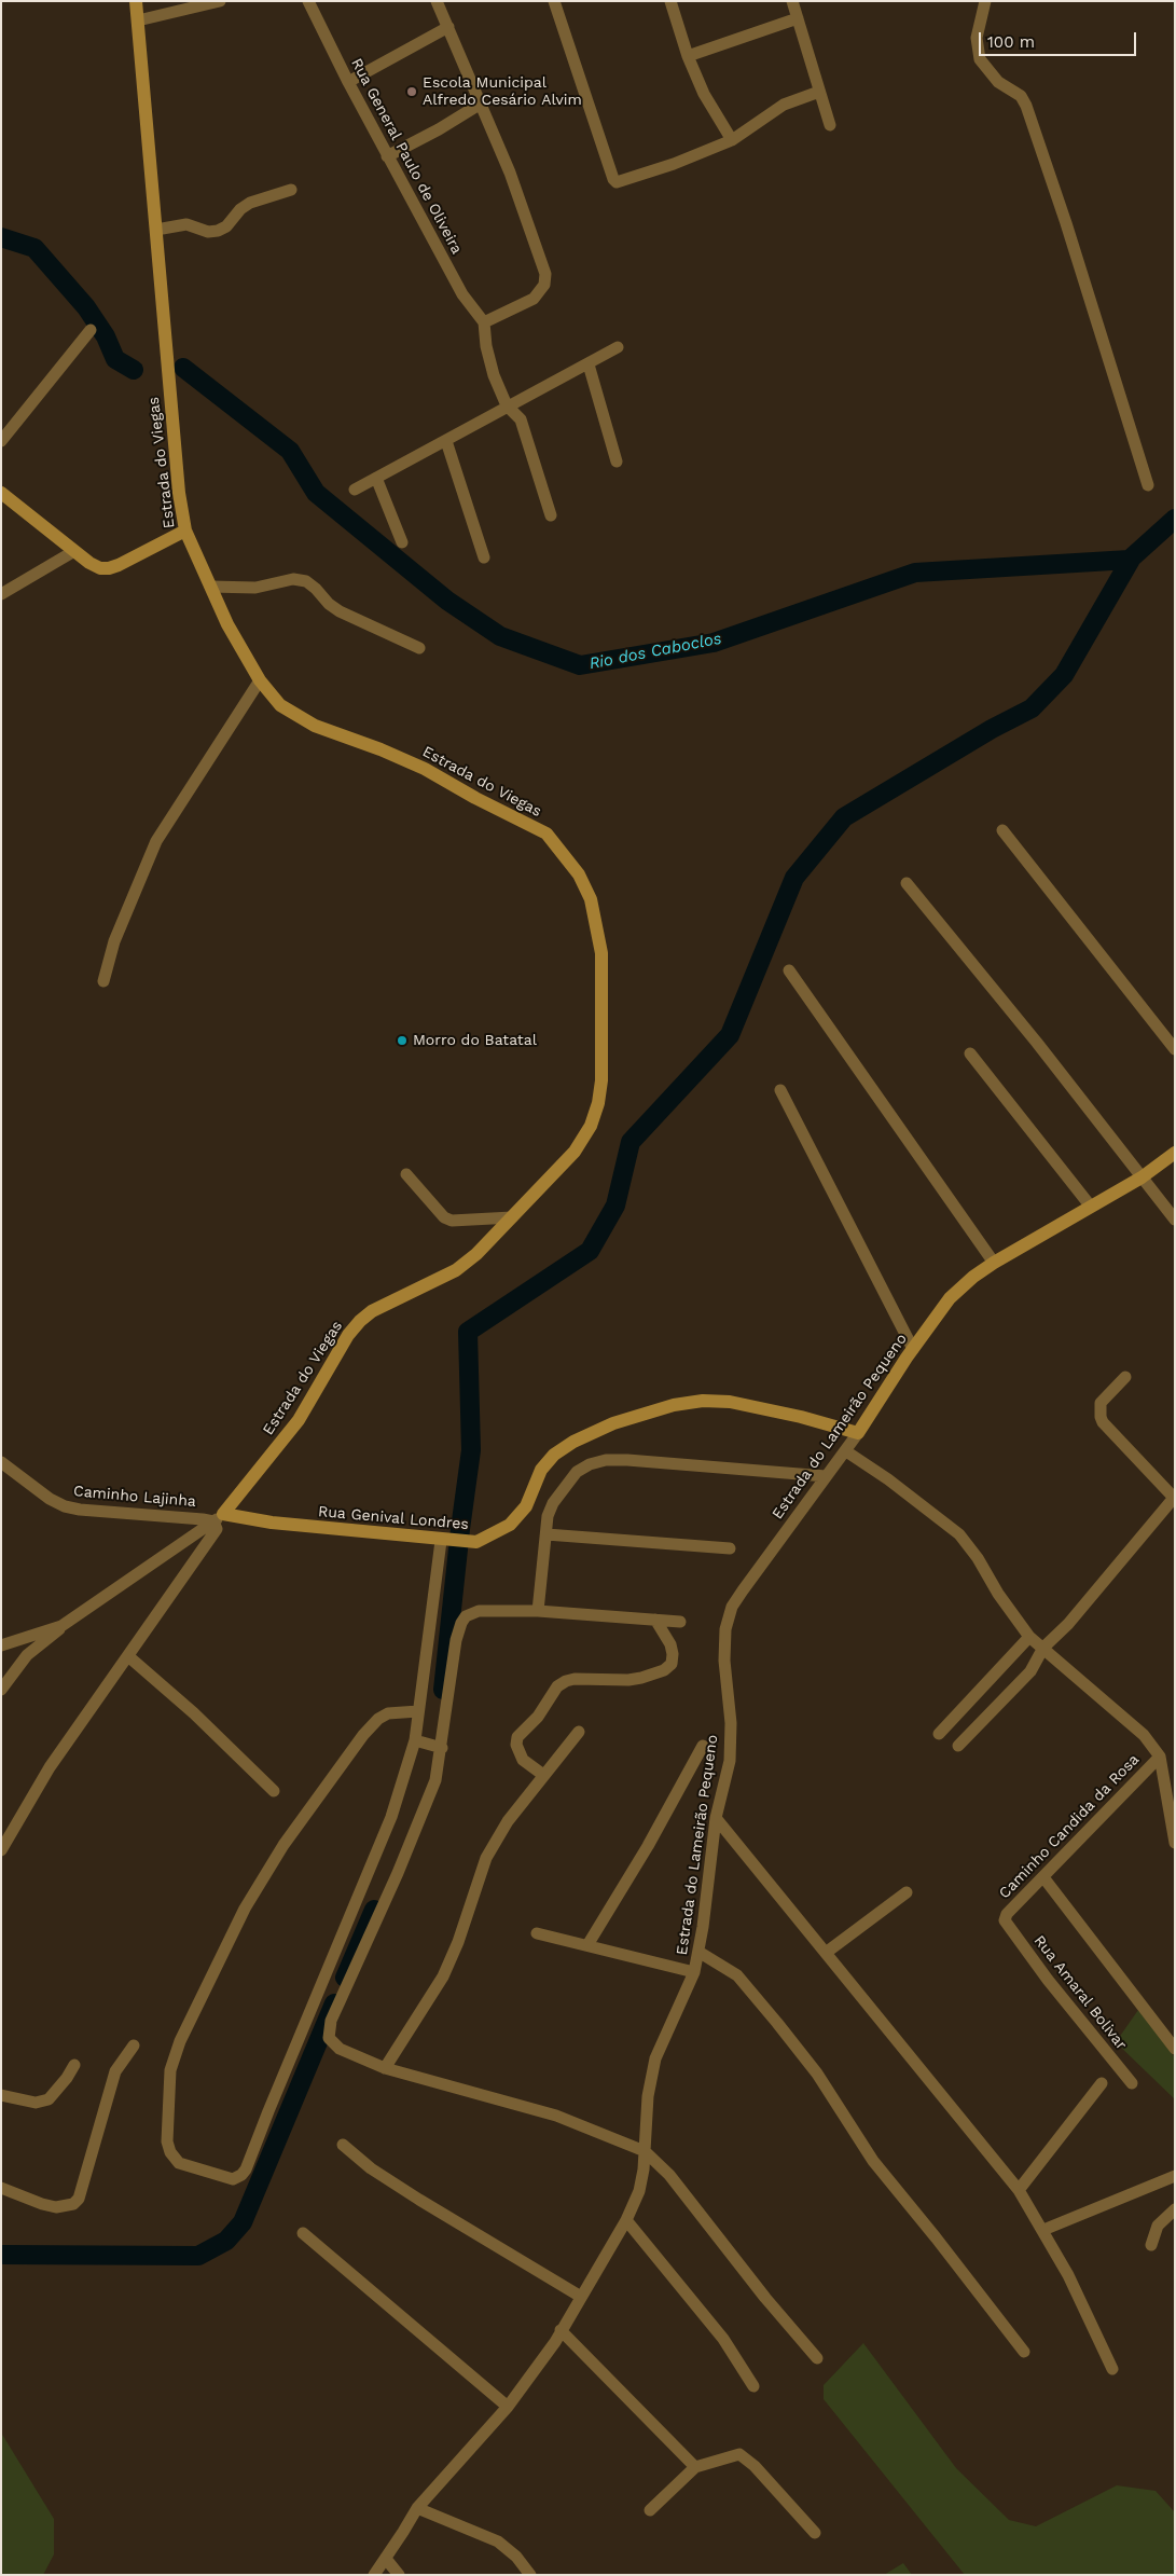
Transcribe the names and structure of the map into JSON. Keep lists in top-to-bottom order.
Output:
{
  "streets": {
    "street": [
      "Rua General Paulo de Oliveira",
      "Estrada do Viegas",
      "Estrada do Lameirão Pequeno",
      "Caminho Lajinha",
      "Rua Genival Londres",
      "Caminho Candida da Rosa",
      "Rua Amaral Bolivar"
    ]
  },
  "crossings": [
    ["Estrada do Viegas", "Caminho Lajinha"],
    ["Estrada do Viegas", "Rua Genival Londres"],
    ["Estrada do Lameirão Pequeno", "Rua Genival Londres"],
    ["Estrada do Lameirão Pequeno", "Caminho Candida da Rosa"],
    ["Caminho Lajinha", "Rua Genival Londres"],
    ["Caminho Candida da Rosa", "Rua Amaral Bolivar"]
  ],
  "water": ["Rio dos Caboclos"],
  "places": ["Escola Municipal Alfredo Cesário Alvim", "Morro do Batatal"],
  "scale_bar": "100 m"
}
